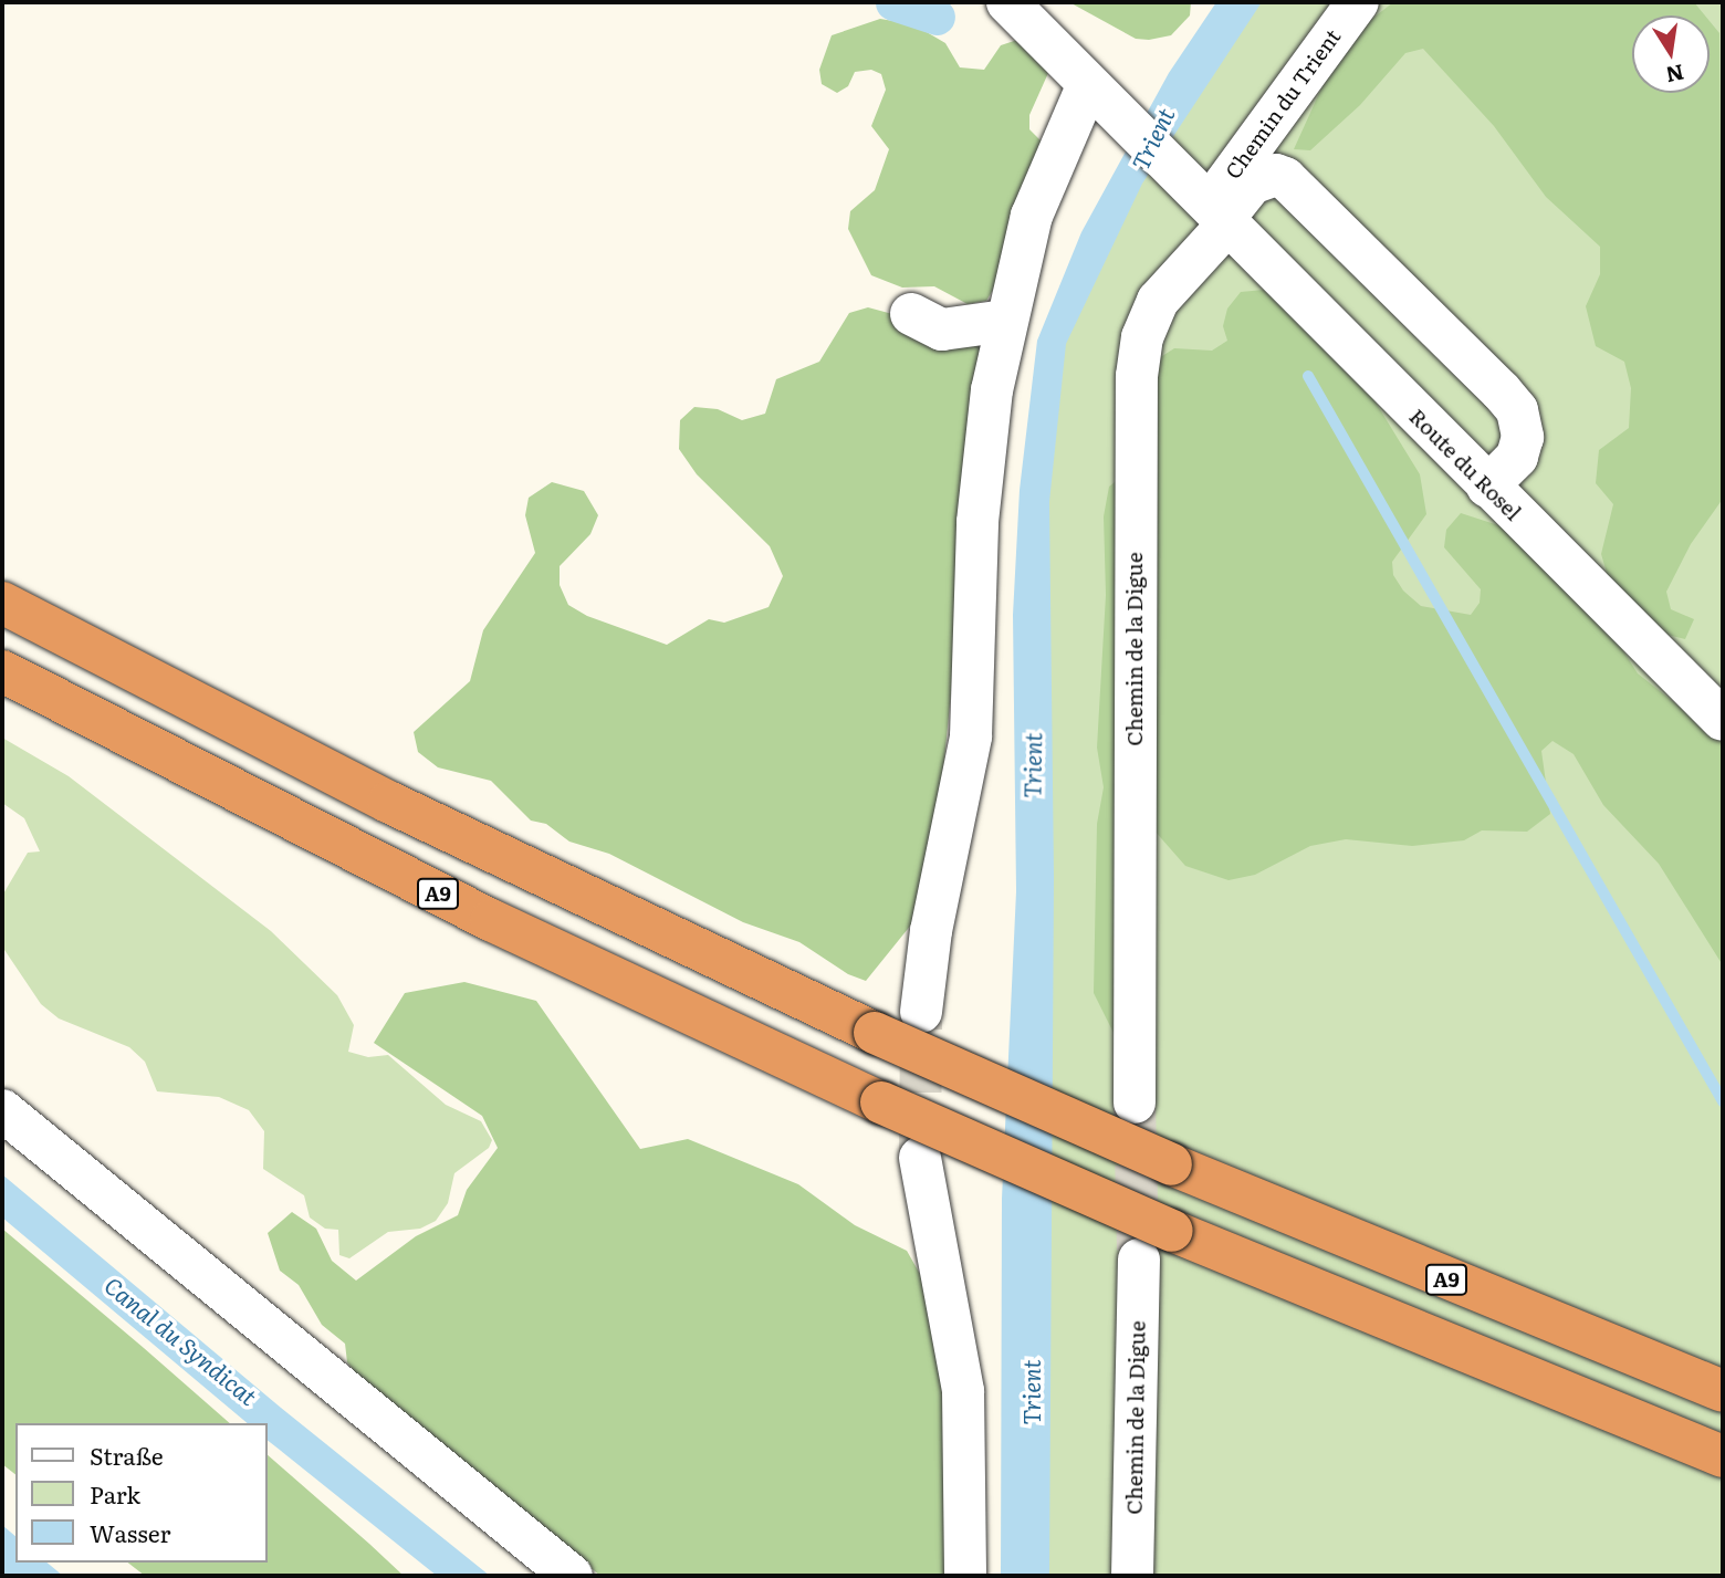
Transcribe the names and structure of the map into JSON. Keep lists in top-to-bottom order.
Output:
{
  "streets": {
    "highway": ["A9"],
    "street": ["Chemin du Trient", "Route du Rosel", "Chemin de la Digue"]
  },
  "crossings": [
    ["Chemin du Trient", "Route du Rosel"],
    ["Chemin du Trient", "Chemin de la Digue"],
    ["Route du Rosel", "Chemin de la Digue"]
  ],
  "water": ["Trient", "Canal du Syndicat"],
  "legend": ["Straße", "Park", "Wasser"],
  "north": "bottom"
}
